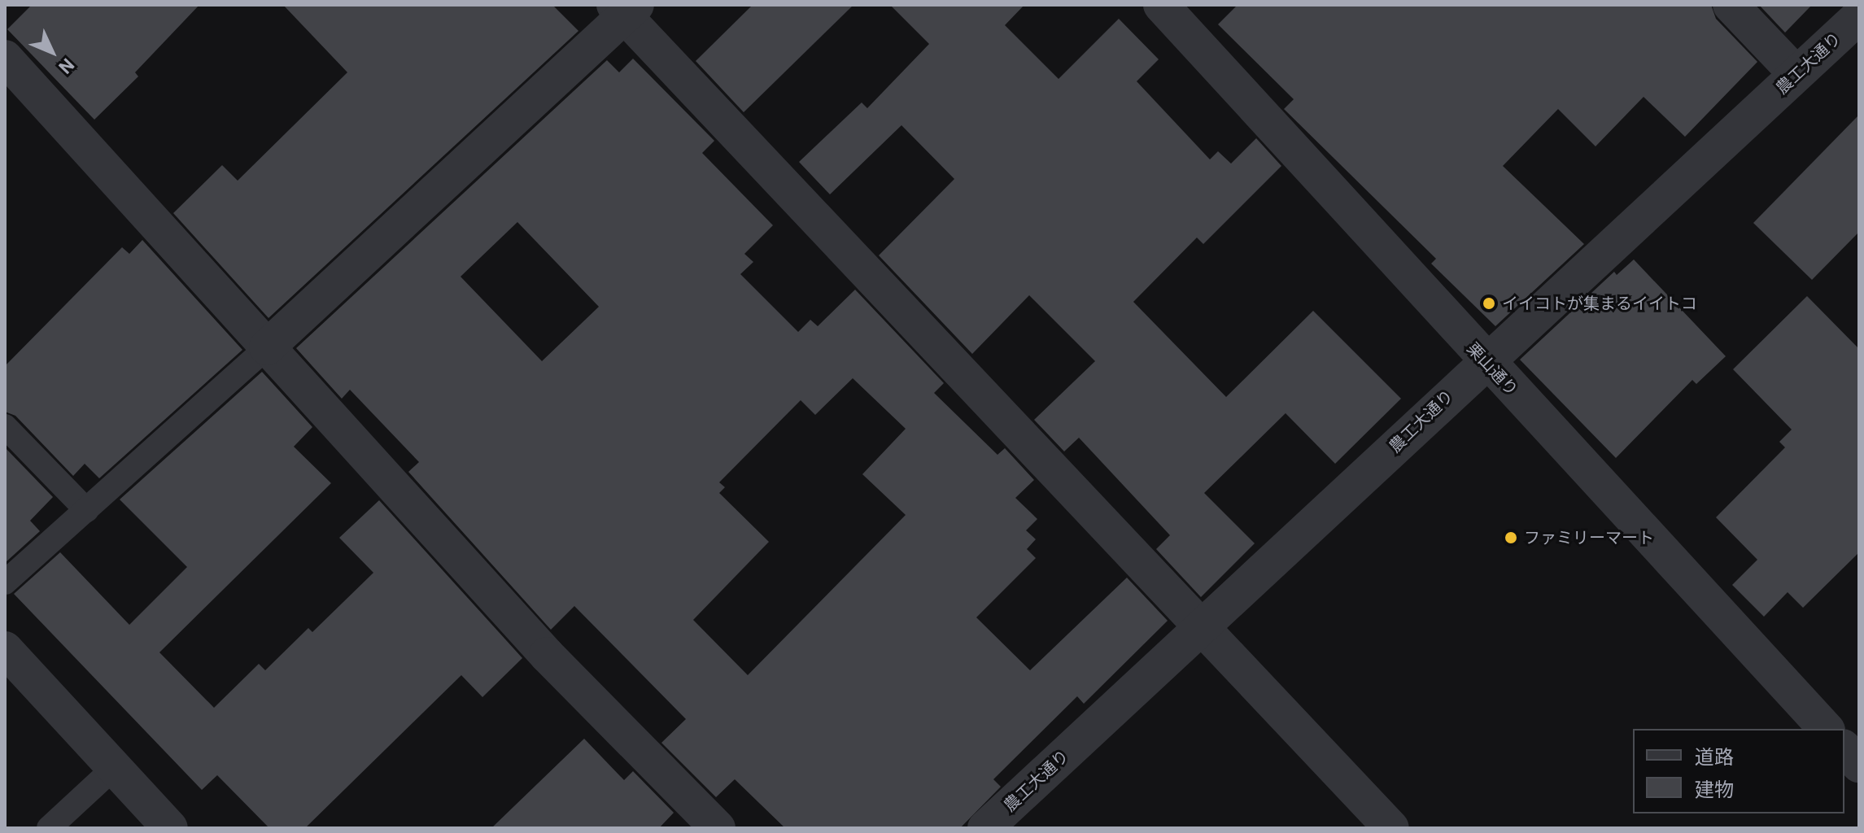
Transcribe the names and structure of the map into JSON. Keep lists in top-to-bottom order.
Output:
{
  "streets": {
    "street": ["農工大通り", "栗山通り"]
  },
  "crossings": [
    ["農工大通り", "栗山通り"]
  ],
  "places": ["イイコトが集まるイイトコ", "ファミリーマート"],
  "legend": ["道路", "建物"],
  "north": "bottom right"
}
